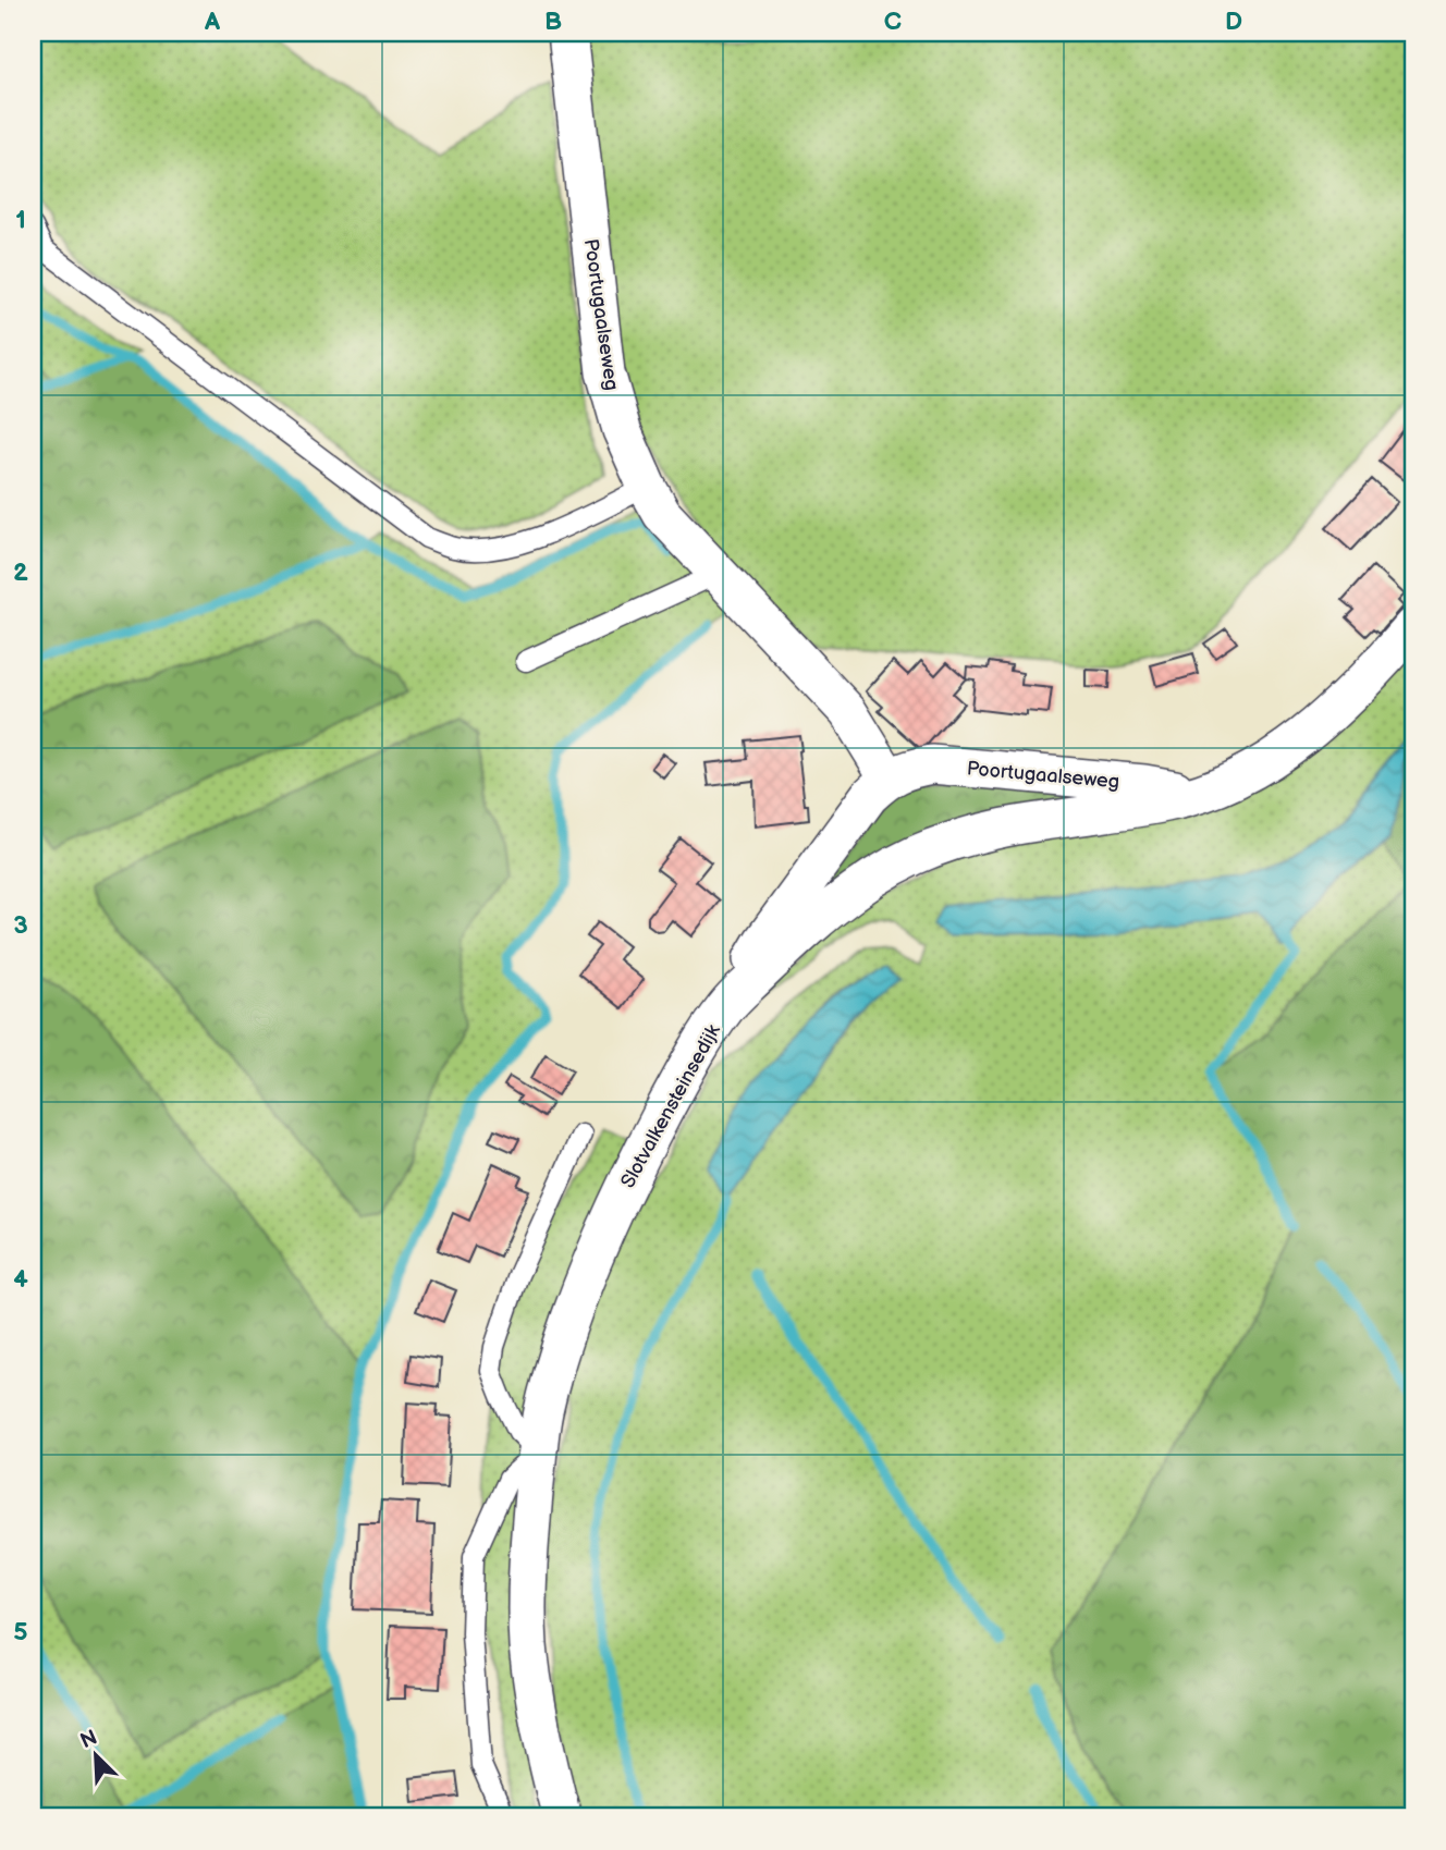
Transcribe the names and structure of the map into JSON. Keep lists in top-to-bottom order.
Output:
{
  "streets": {
    "street": ["Poortugaalseweg", "Slotvalkensteinsedijk"]
  },
  "crossings": [
    ["Poortugaalseweg", "Slotvalkensteinsedijk"]
  ],
  "north": "top left",
  "grid": {
    "columns": [
      "A",
      "B",
      "C",
      "D"
    ],
    "rows": [
      "1",
      "2",
      "3",
      "4",
      "5"
    ]
  }
}
